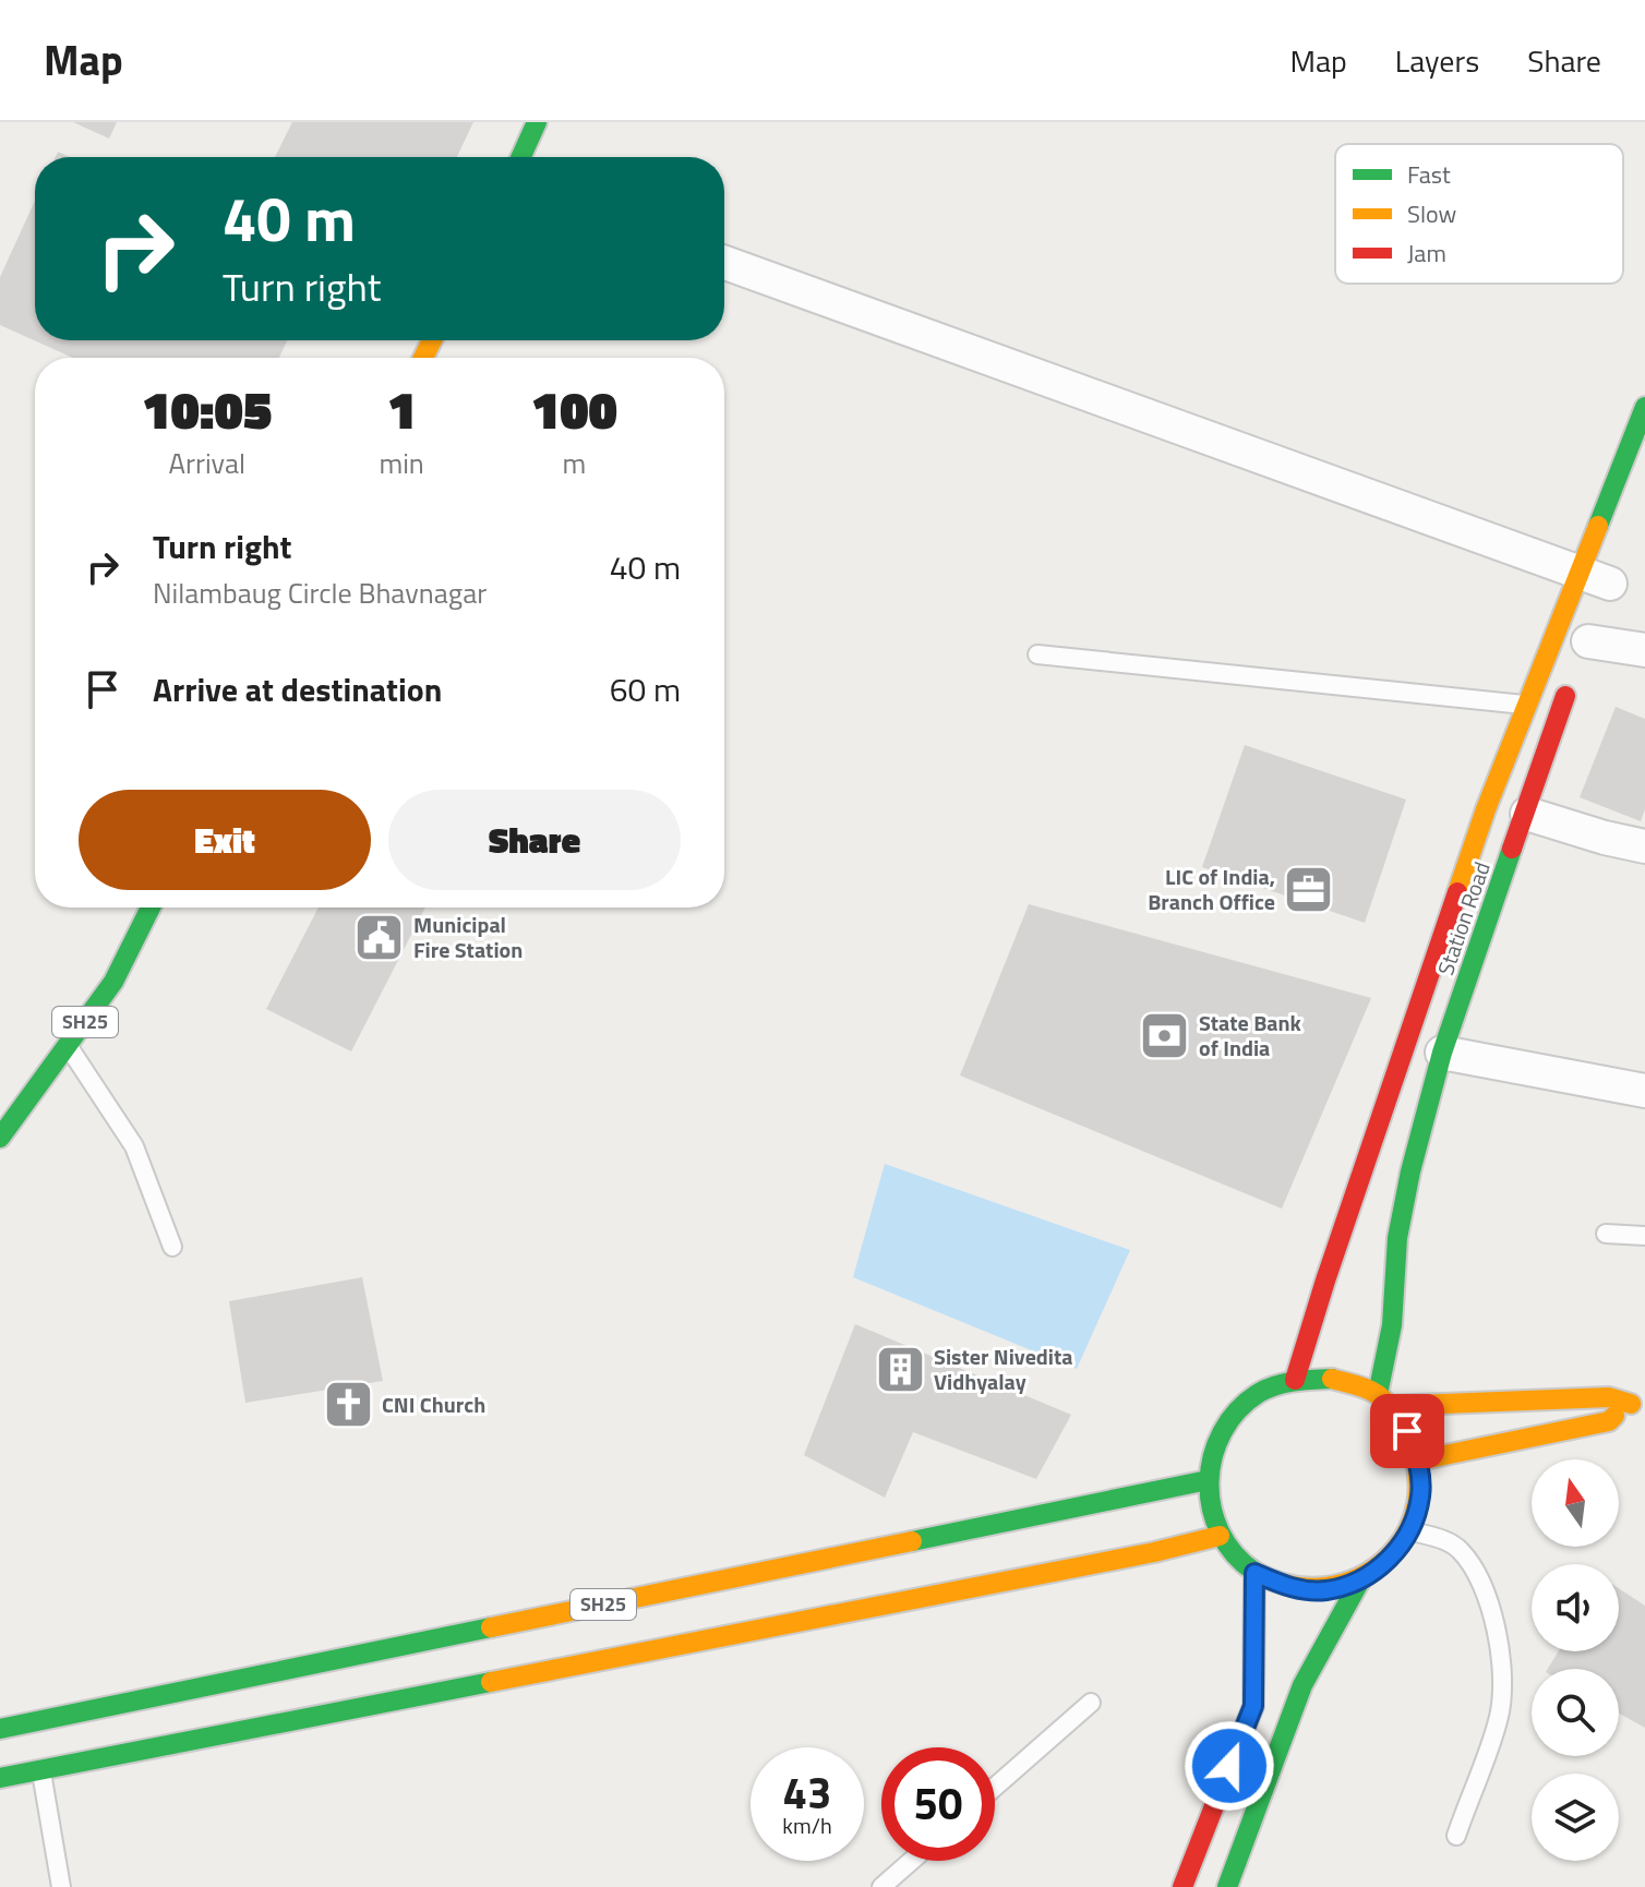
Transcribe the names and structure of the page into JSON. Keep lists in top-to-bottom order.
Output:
{
  "streets": {
    "main road": ["Station Road", "SH25"]
  },
  "crossings": [
    ["Station Road", "SH25"]
  ],
  "places": {
    "office": ["LIC of India, Branch Office"],
    "public building": ["Municipal Fire Station"],
    "bank": ["State Bank of India"],
    "building": ["Sister Nivedita Vidhyalay"],
    "church": ["CNI Church"]
  },
  "legend": ["Fast", "Slow", "Jam"],
  "north": "top",
  "page": {
    "header": "Map",
    "nav": ["Map", "Layers", "Share"],
    "turn": ["40 m", "Turn right"],
    "eta": [
      "10:05",
      "Arrival",
      "1",
      "min",
      "100",
      "m"
    ],
    "list": [
      {
        "name": "Turn right",
        "note": "Nilambaug Circle Bhavnagar",
        "value": "40 m"
      },
      {
        "name": "Arrive at destination",
        "value": "60 m"
      }
    ],
    "buttons": ["Exit", "Share"],
    "speed": "43 km/h",
    "limit": "50"
  }
}
